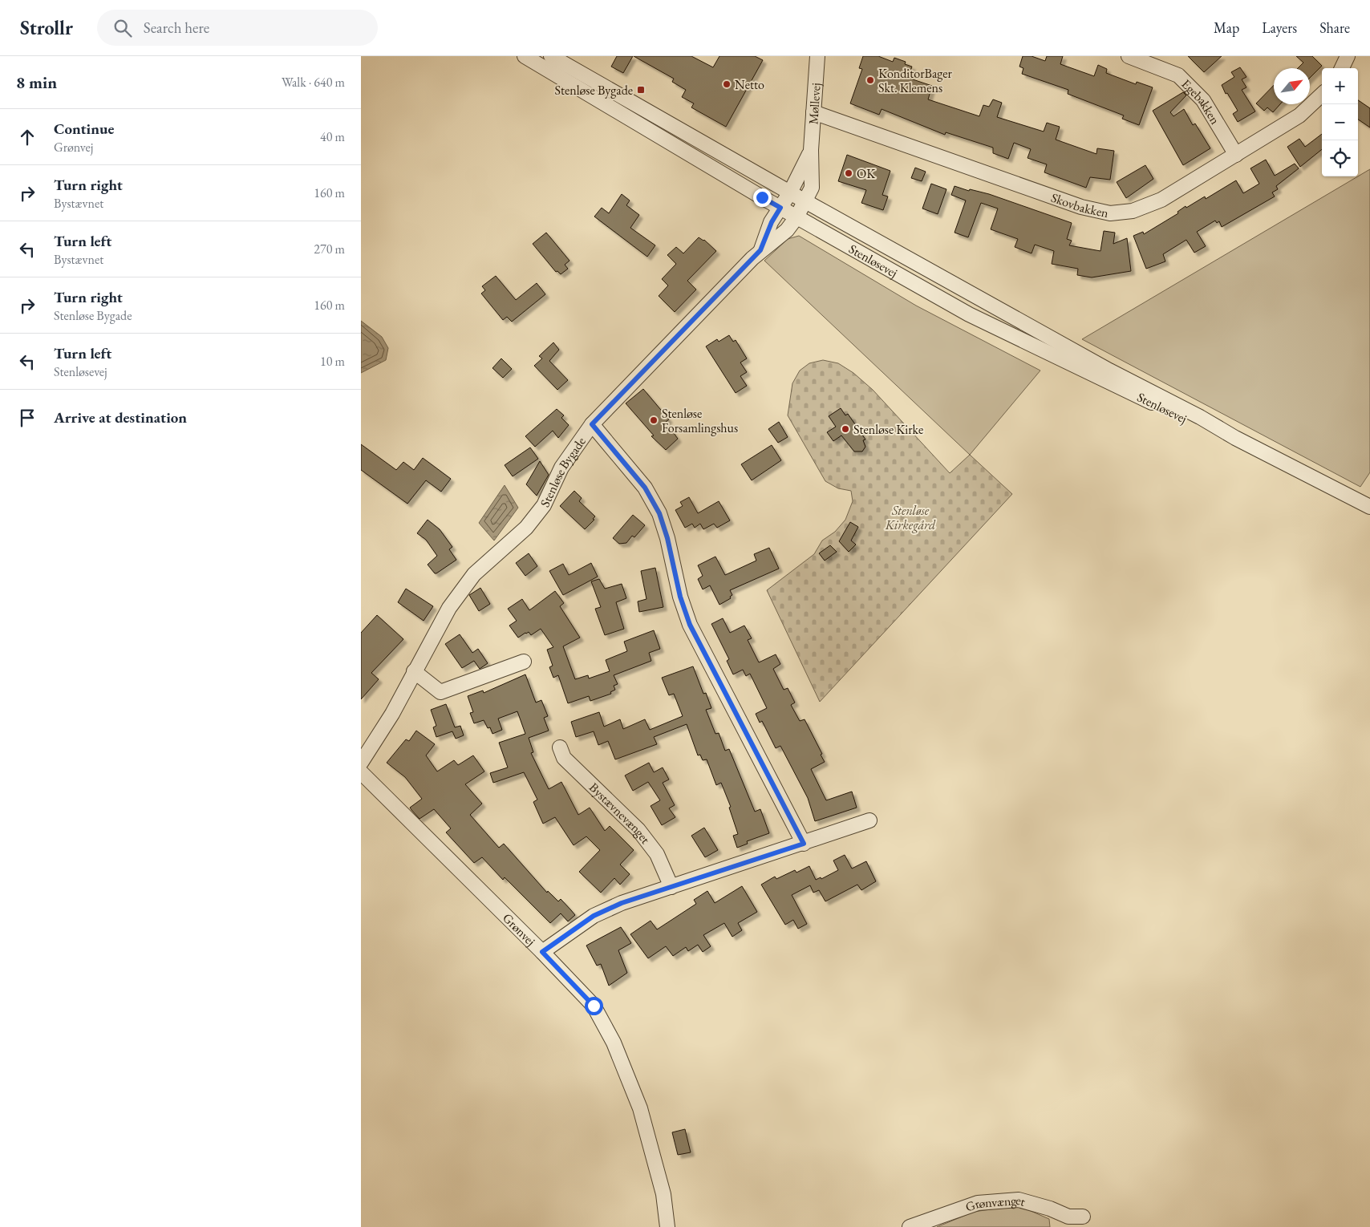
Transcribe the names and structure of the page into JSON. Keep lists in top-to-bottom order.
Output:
{
  "streets": {
    "street": [
      "Egebakken",
      "Møllevej",
      "Skovbakken",
      "Stenløsevej",
      "Stenløse Bygade",
      "Bystævnevænget",
      "Grønvej",
      "Grønvænget"
    ]
  },
  "crossings": [
    ["Egebakken", "Skovbakken"],
    ["Møllevej", "Skovbakken"],
    ["Møllevej", "Stenløsevej"],
    ["Møllevej", "Stenløse Bygade"],
    ["Stenløsevej", "Stenløse Bygade"]
  ],
  "parks": ["Stenløse Kirkegård"],
  "places": {
    "other": [
      "KonditorBager Skt. Klemens",
      "Netto",
      "OK",
      "Stenløse Forsamlingshus",
      "Stenløse Kirke"
    ],
    "transit": ["Stenløse Bygade"]
  },
  "north": "top right",
  "page": {
    "header": "Strollr",
    "search": "Search here",
    "nav": ["Map", "Layers", "Share"],
    "heading": ["8 min", "Walk · 640 m"],
    "map_buttons": ["+", "−"],
    "list": [
      ["Continue", "Grønvej", "40 m"],
      ["Turn right", "Bystævnet", "160 m"],
      ["Turn left", "Bystævnet", "270 m"],
      ["Turn right", "Stenløse Bygade", "160 m"],
      ["Turn left", "Stenløsevej", "10 m"],
      "Arrive at destination"
    ]
  }
}
